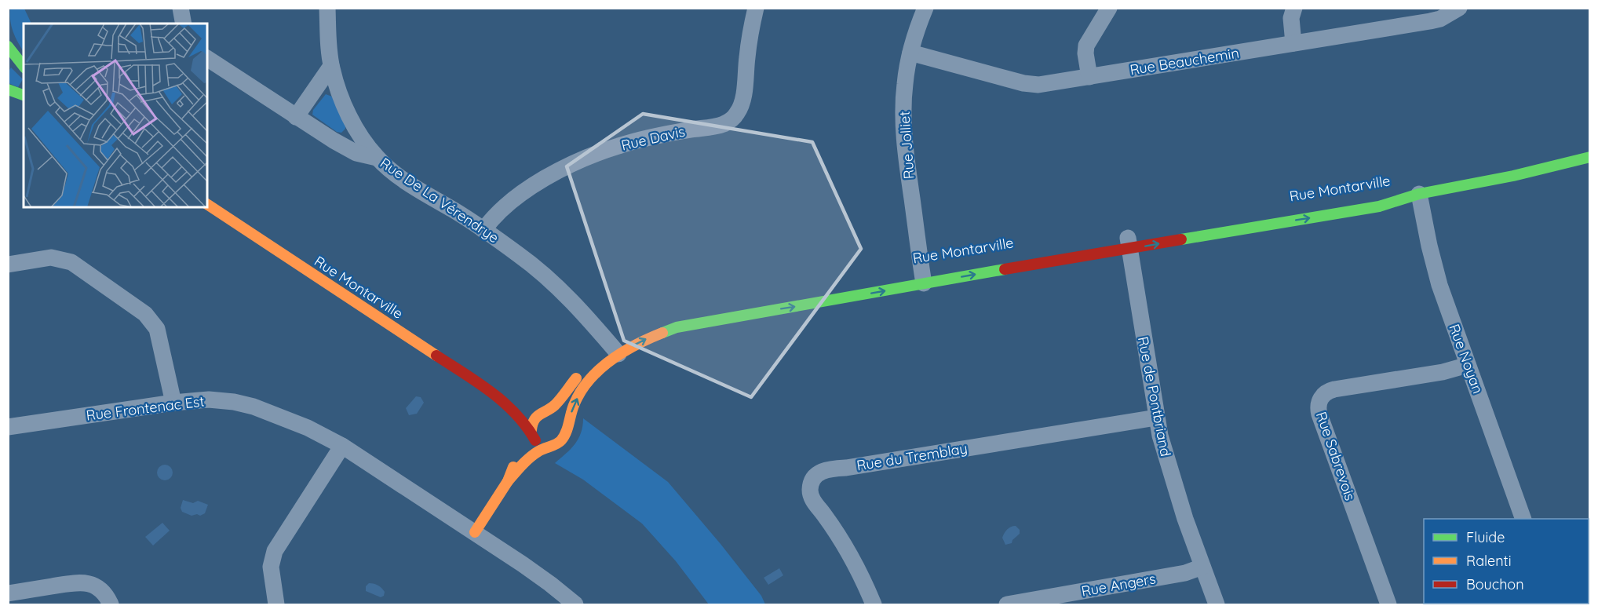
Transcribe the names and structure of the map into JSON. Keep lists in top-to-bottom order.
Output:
{
  "streets": {
    "street": [
      "Rue Beauchemin",
      "Rue Davis",
      "Rue Jolliet",
      "Rue Montarville",
      "Rue De La Vérendrye",
      "Rue Noyan",
      "Rue de Pontbriand",
      "Rue Frontenac Est",
      "Rue Sabrevois",
      "Rue du Tremblay",
      "Rue Angers"
    ]
  },
  "crossings": [
    ["Rue Beauchemin", "Rue Jolliet"],
    ["Rue Davis", "Rue De La Vérendrye"],
    ["Rue Jolliet", "Rue Montarville"],
    ["Rue Montarville", "Rue De La Vérendrye"],
    ["Rue Montarville", "Rue Noyan"],
    ["Rue Montarville", "Rue de Pontbriand"],
    ["Rue Noyan", "Rue Sabrevois"],
    ["Rue de Pontbriand", "Rue du Tremblay"],
    ["Rue de Pontbriand", "Rue Angers"]
  ],
  "one_way": ["Rue Montarville"],
  "legend": ["Fluide", "Ralenti", "Bouchon"]
}
